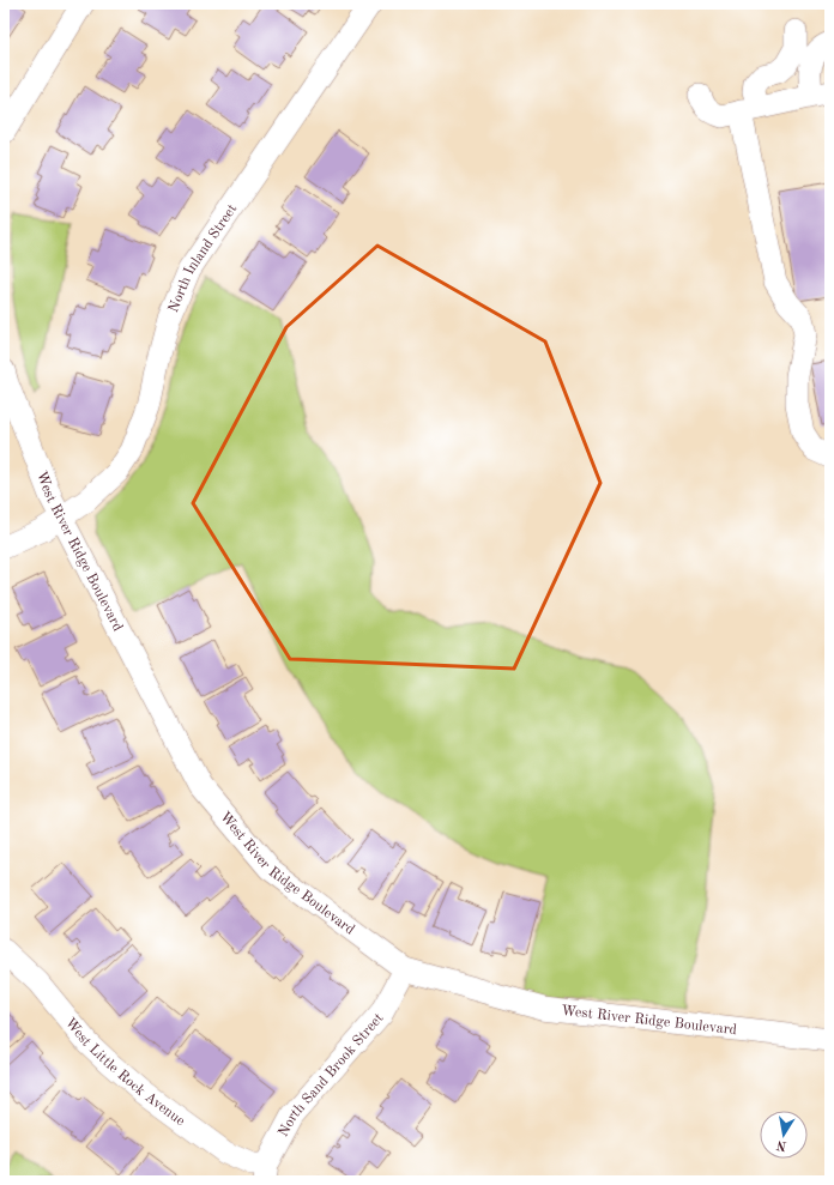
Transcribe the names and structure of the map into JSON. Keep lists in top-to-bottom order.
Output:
{
  "streets": {
    "street": [
      "North Inland Street",
      "West River Ridge Boulevard",
      "West Little Rock Avenue",
      "North Sand Brook Street"
    ]
  },
  "crossings": [
    ["North Inland Street", "West River Ridge Boulevard"],
    ["West River Ridge Boulevard", "North Sand Brook Street"],
    ["West Little Rock Avenue", "North Sand Brook Street"]
  ],
  "north": "bottom"
}
